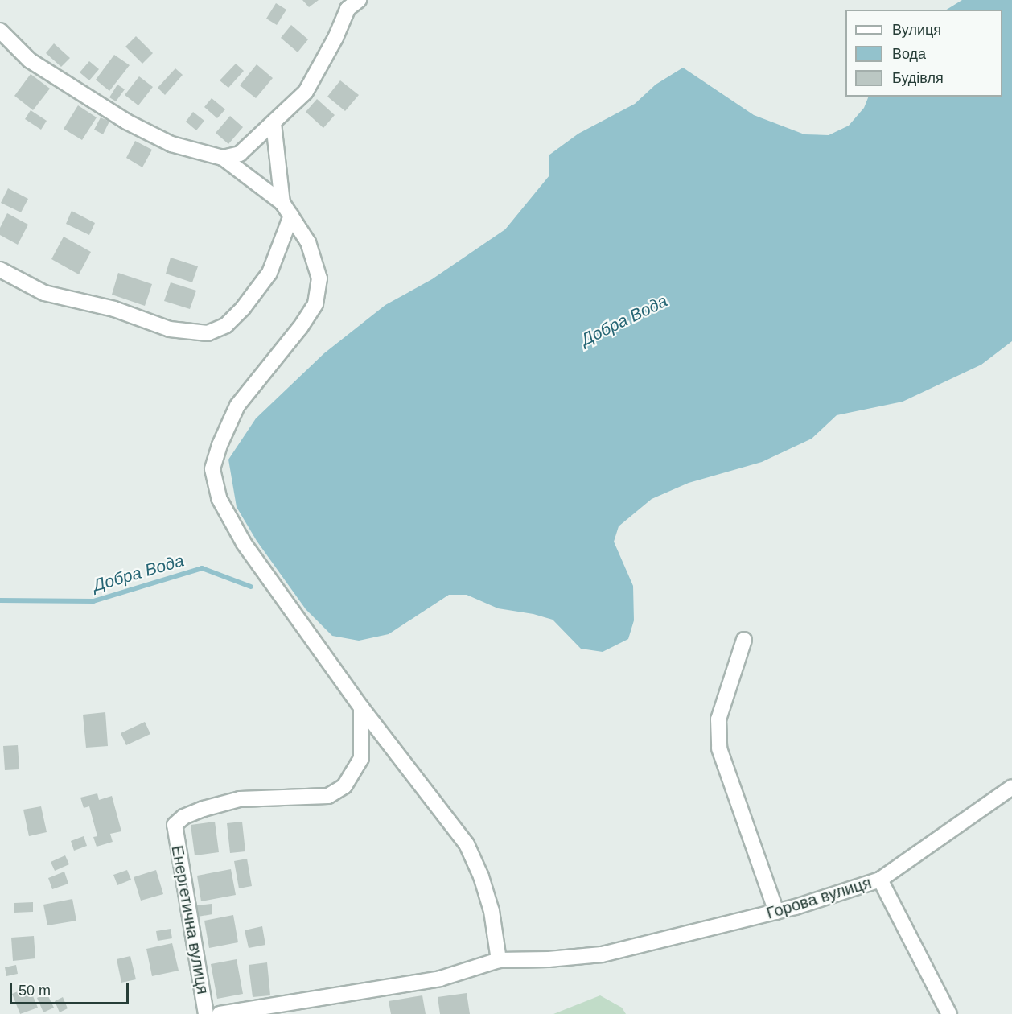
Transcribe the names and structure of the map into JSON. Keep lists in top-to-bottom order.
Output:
{
  "streets": {
    "street": ["Горова вулиця", "Енергетична вулиця"]
  },
  "crossings": [
    ["Горова вулиця", "Енергетична вулиця"]
  ],
  "water": ["Добра Вода"],
  "legend": ["Вулиця", "Вода", "Будівля"],
  "scale_bar": "50 m"
}
